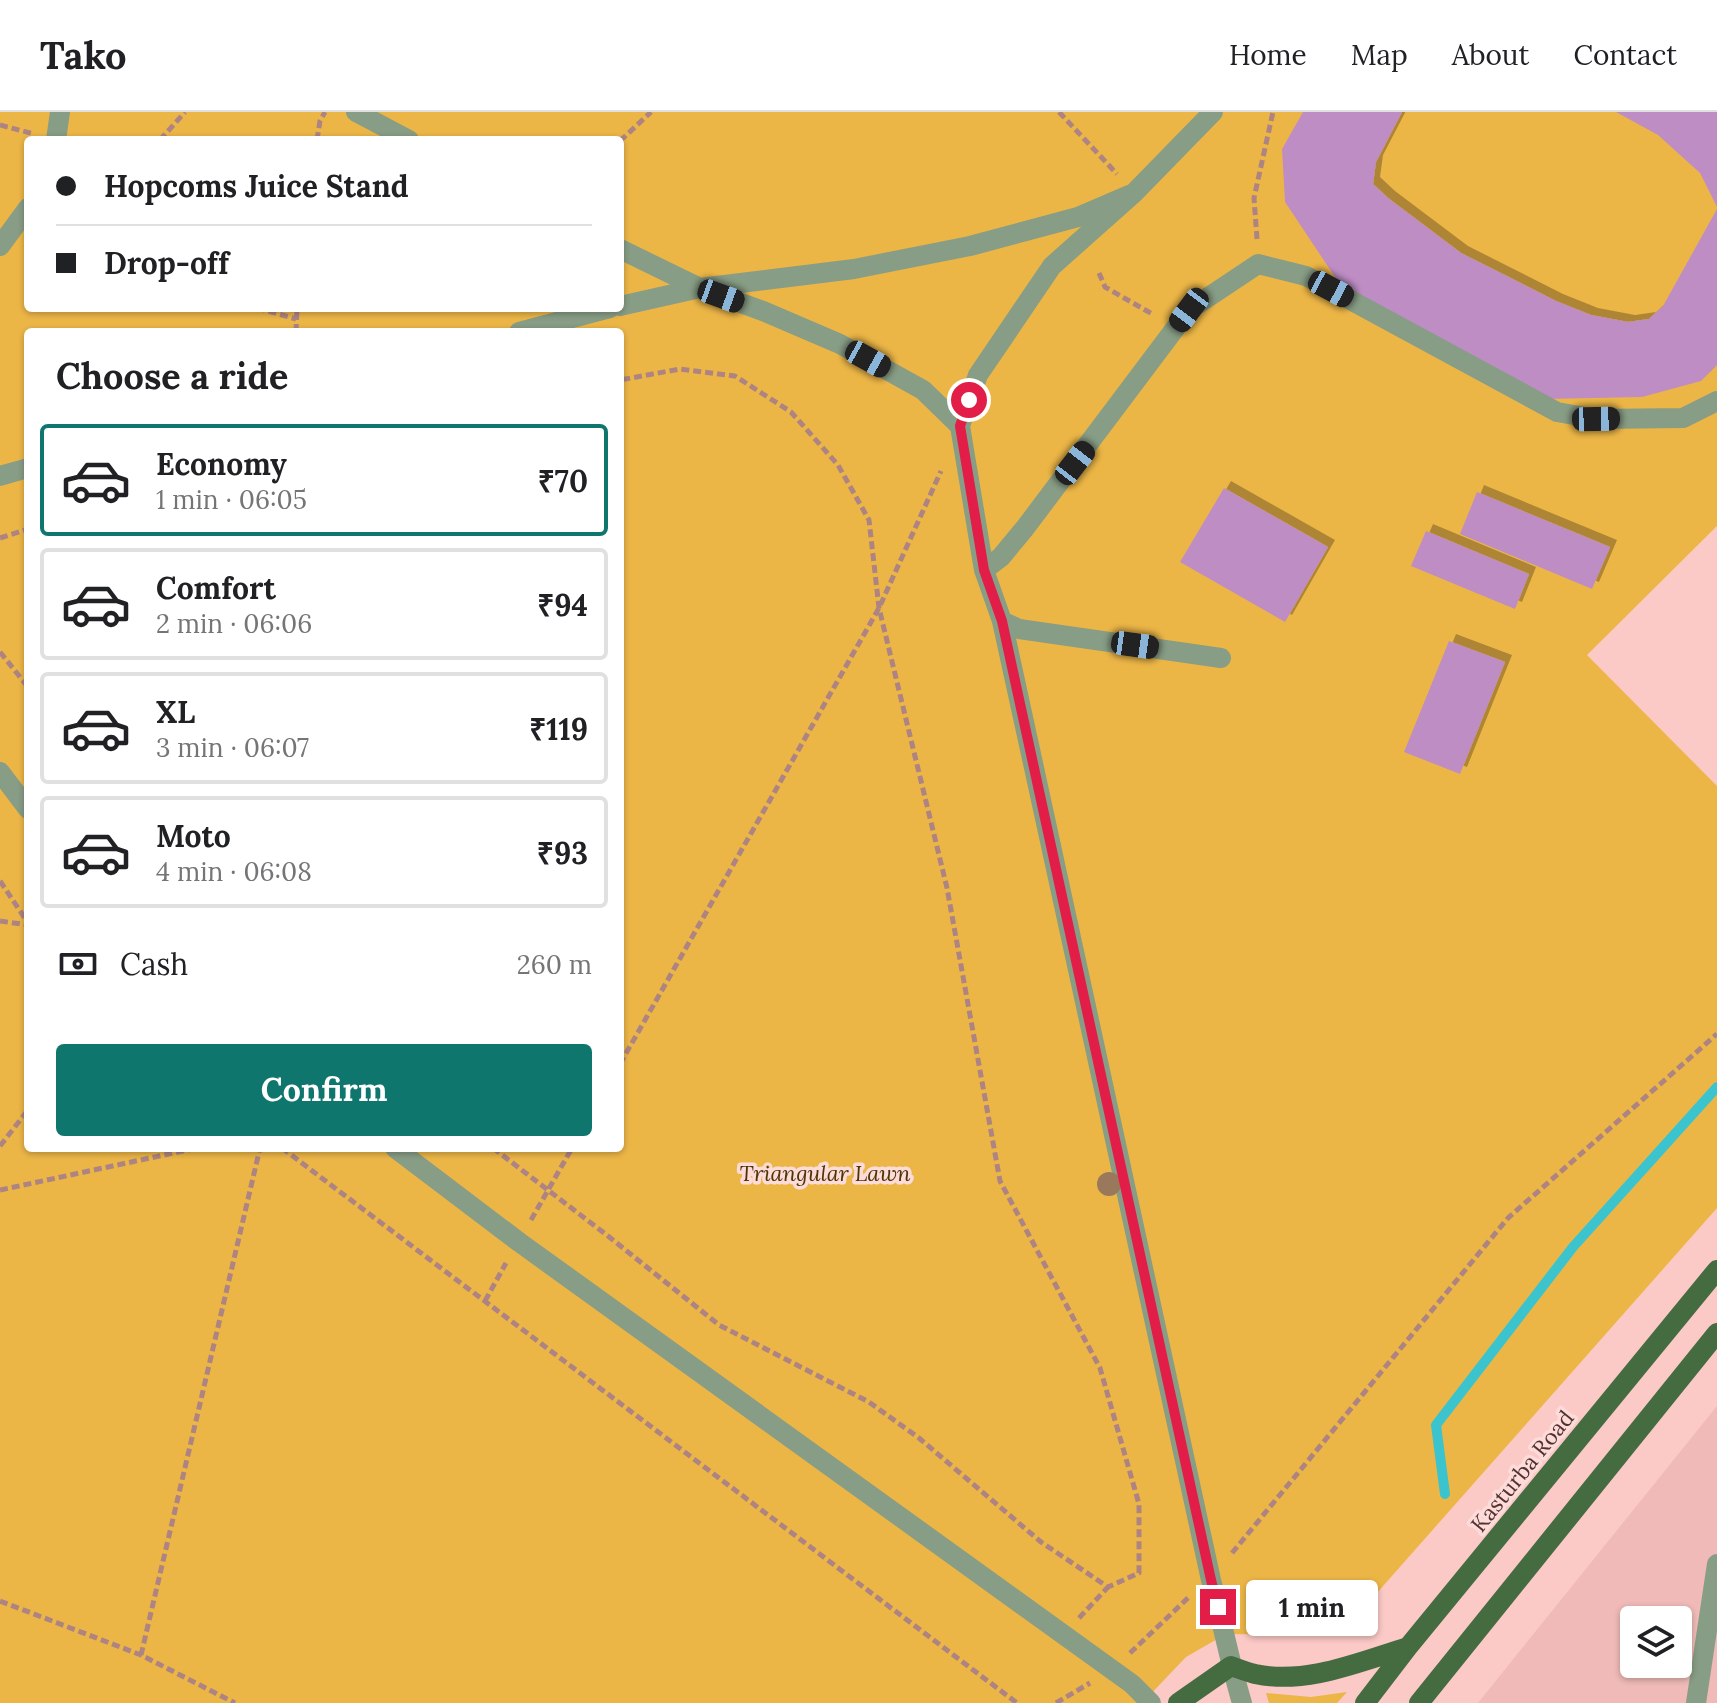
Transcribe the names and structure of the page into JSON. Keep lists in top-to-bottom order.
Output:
{
  "streets": {
    "main road": ["Kasturba Road"]
  },
  "parks": ["Triangular Lawn"],
  "page": {
    "header": "Tako",
    "nav": [
      "Home",
      "Map",
      "About",
      "Contact"
    ],
    "banner": ["Hopcoms Juice Stand", "Drop-off"],
    "heading": "Choose a ride",
    "list": [
      {
        "name": "Economy",
        "note": "1 min · 06:05",
        "value": "₹70"
      },
      {
        "name": "Comfort",
        "note": "2 min · 06:06",
        "value": "₹94"
      },
      {
        "name": "XL",
        "note": "3 min · 06:07",
        "value": "₹119"
      },
      {
        "name": "Moto",
        "note": "4 min · 06:08",
        "value": "₹93"
      }
    ],
    "pay": ["Cash", "260 m"],
    "buttons": "Confirm",
    "bubble": "1 min"
  }
}
